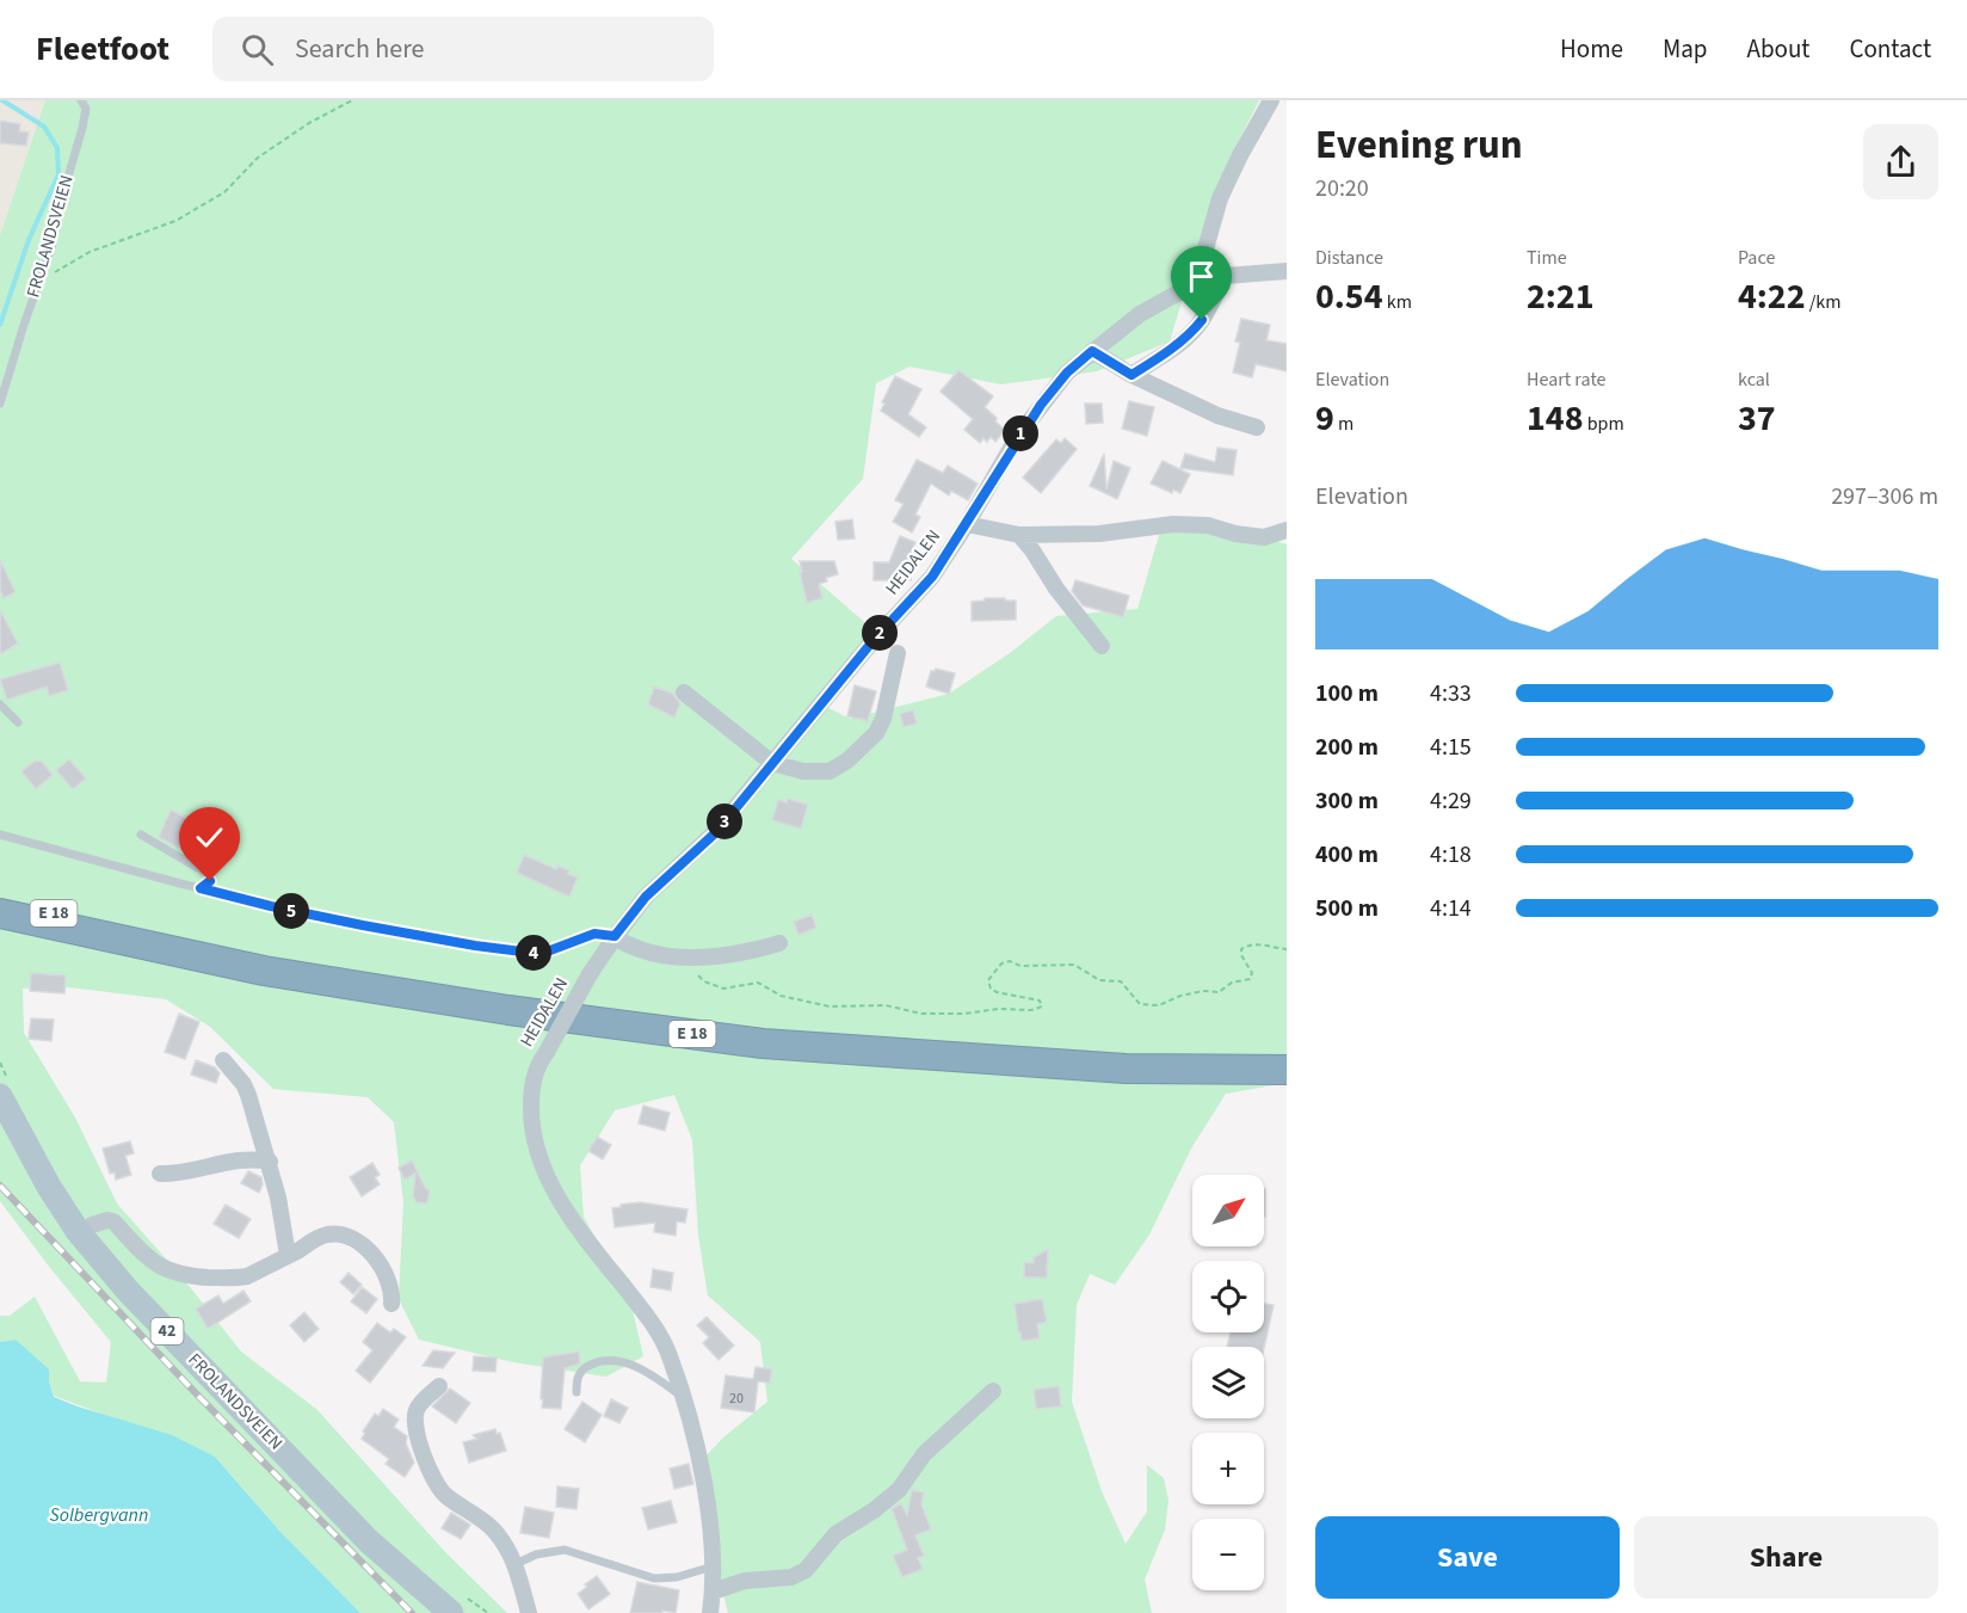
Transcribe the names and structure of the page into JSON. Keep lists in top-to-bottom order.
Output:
{
  "streets": {
    "highway": ["E 18"],
    "main road": ["FROLANDSVEIEN", "42"],
    "street": ["HEIDALEN"]
  },
  "water": ["Solbergvann"],
  "house_numbers": ["20"],
  "north": "top right",
  "page": {
    "header": "Fleetfoot",
    "search": "Search here",
    "nav": [
      "Home",
      "Map",
      "About",
      "Contact"
    ],
    "heading": ["Evening run", "20:20"],
    "stats": [
      ["Distance", "0.54 km"],
      ["Time", "2:21"],
      ["Pace", "4:22 /km"],
      ["Elevation", "9 m"],
      ["Heart rate", "148 bpm"],
      ["kcal", "37"]
    ],
    "pins": [
      "1",
      "2",
      "3",
      "5",
      "4"
    ],
    "chart": ["Elevation", "297–306 m"],
    "list": [
      {
        "name": "100 m",
        "note": "4:33"
      },
      {
        "name": "200 m",
        "note": "4:15"
      },
      {
        "name": "300 m",
        "note": "4:29"
      },
      {
        "name": "400 m",
        "note": "4:18"
      },
      {
        "name": "500 m",
        "note": "4:14"
      }
    ],
    "map_buttons": ["+", "−"],
    "buttons": ["Save", "Share"]
  }
}
